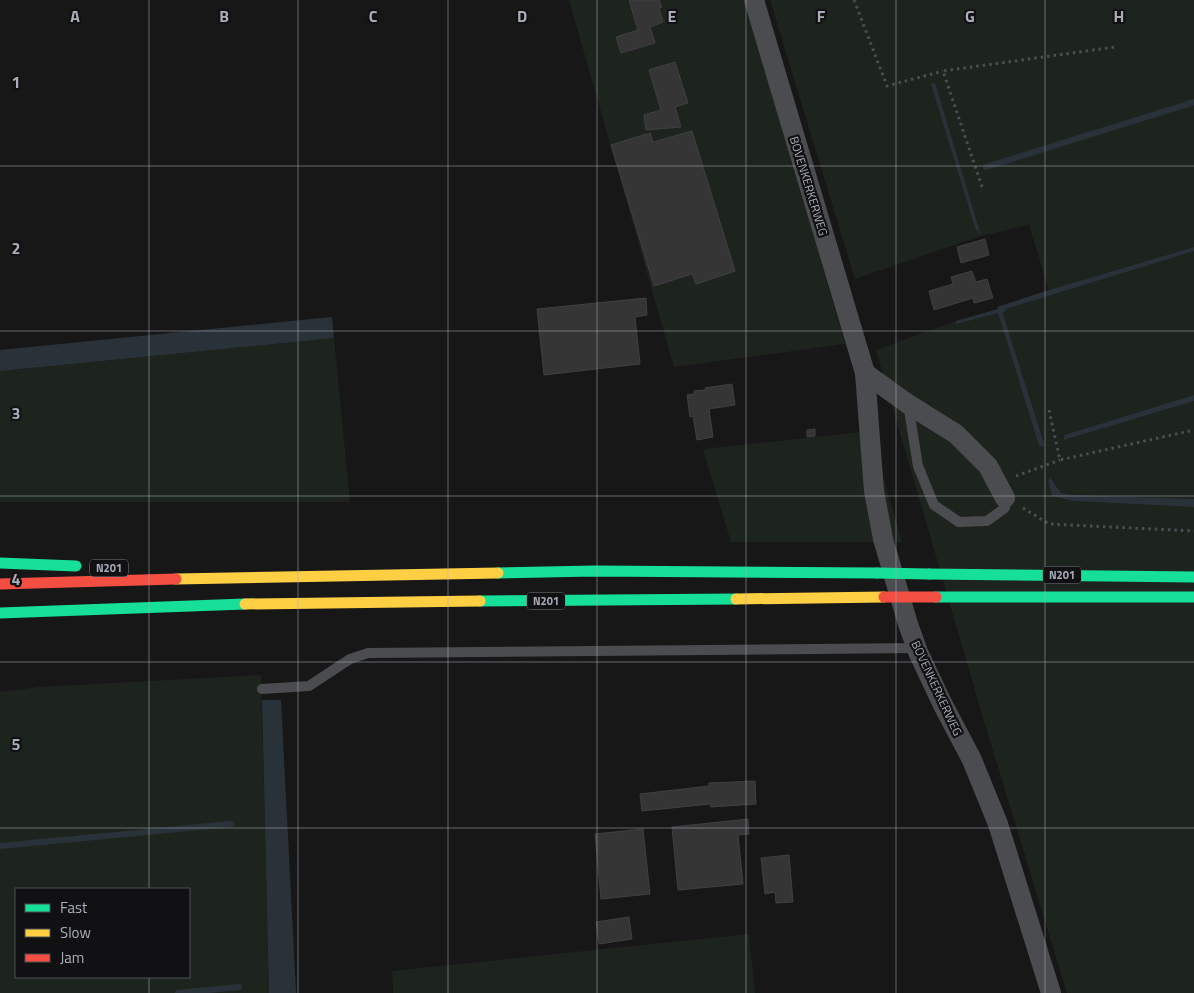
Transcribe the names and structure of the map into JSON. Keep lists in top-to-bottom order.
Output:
{
  "streets": {
    "highway": ["N201"],
    "street": ["BOVENKERKERWEG"]
  },
  "legend": ["Fast", "Slow", "Jam"],
  "grid": {
    "columns": [
      "A",
      "B",
      "C",
      "D",
      "E",
      "F",
      "G",
      "H"
    ],
    "rows": [
      "1",
      "2",
      "3",
      "4",
      "5"
    ]
  }
}
